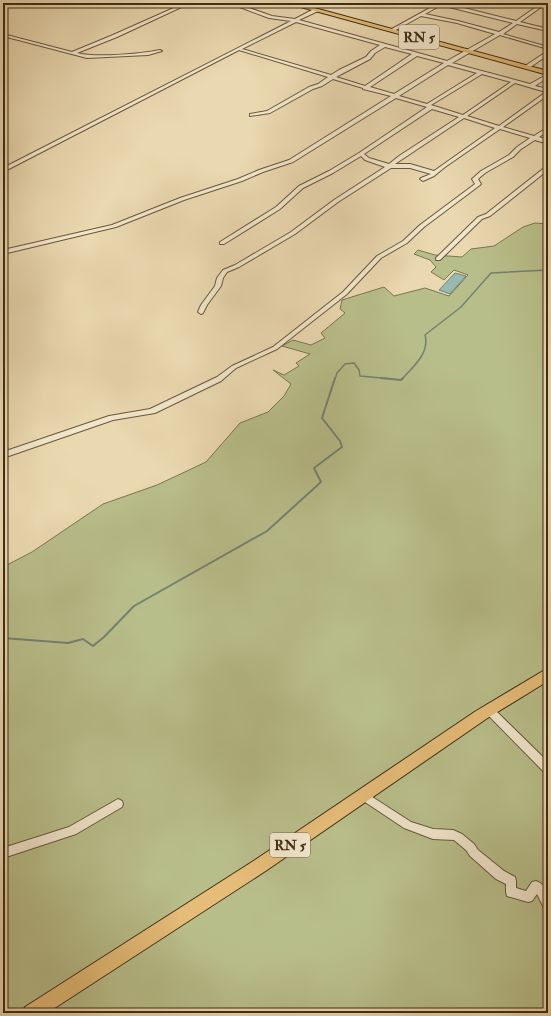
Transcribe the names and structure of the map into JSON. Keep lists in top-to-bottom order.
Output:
{
  "streets": {
    "main road": ["RN 5"]
  }
}
